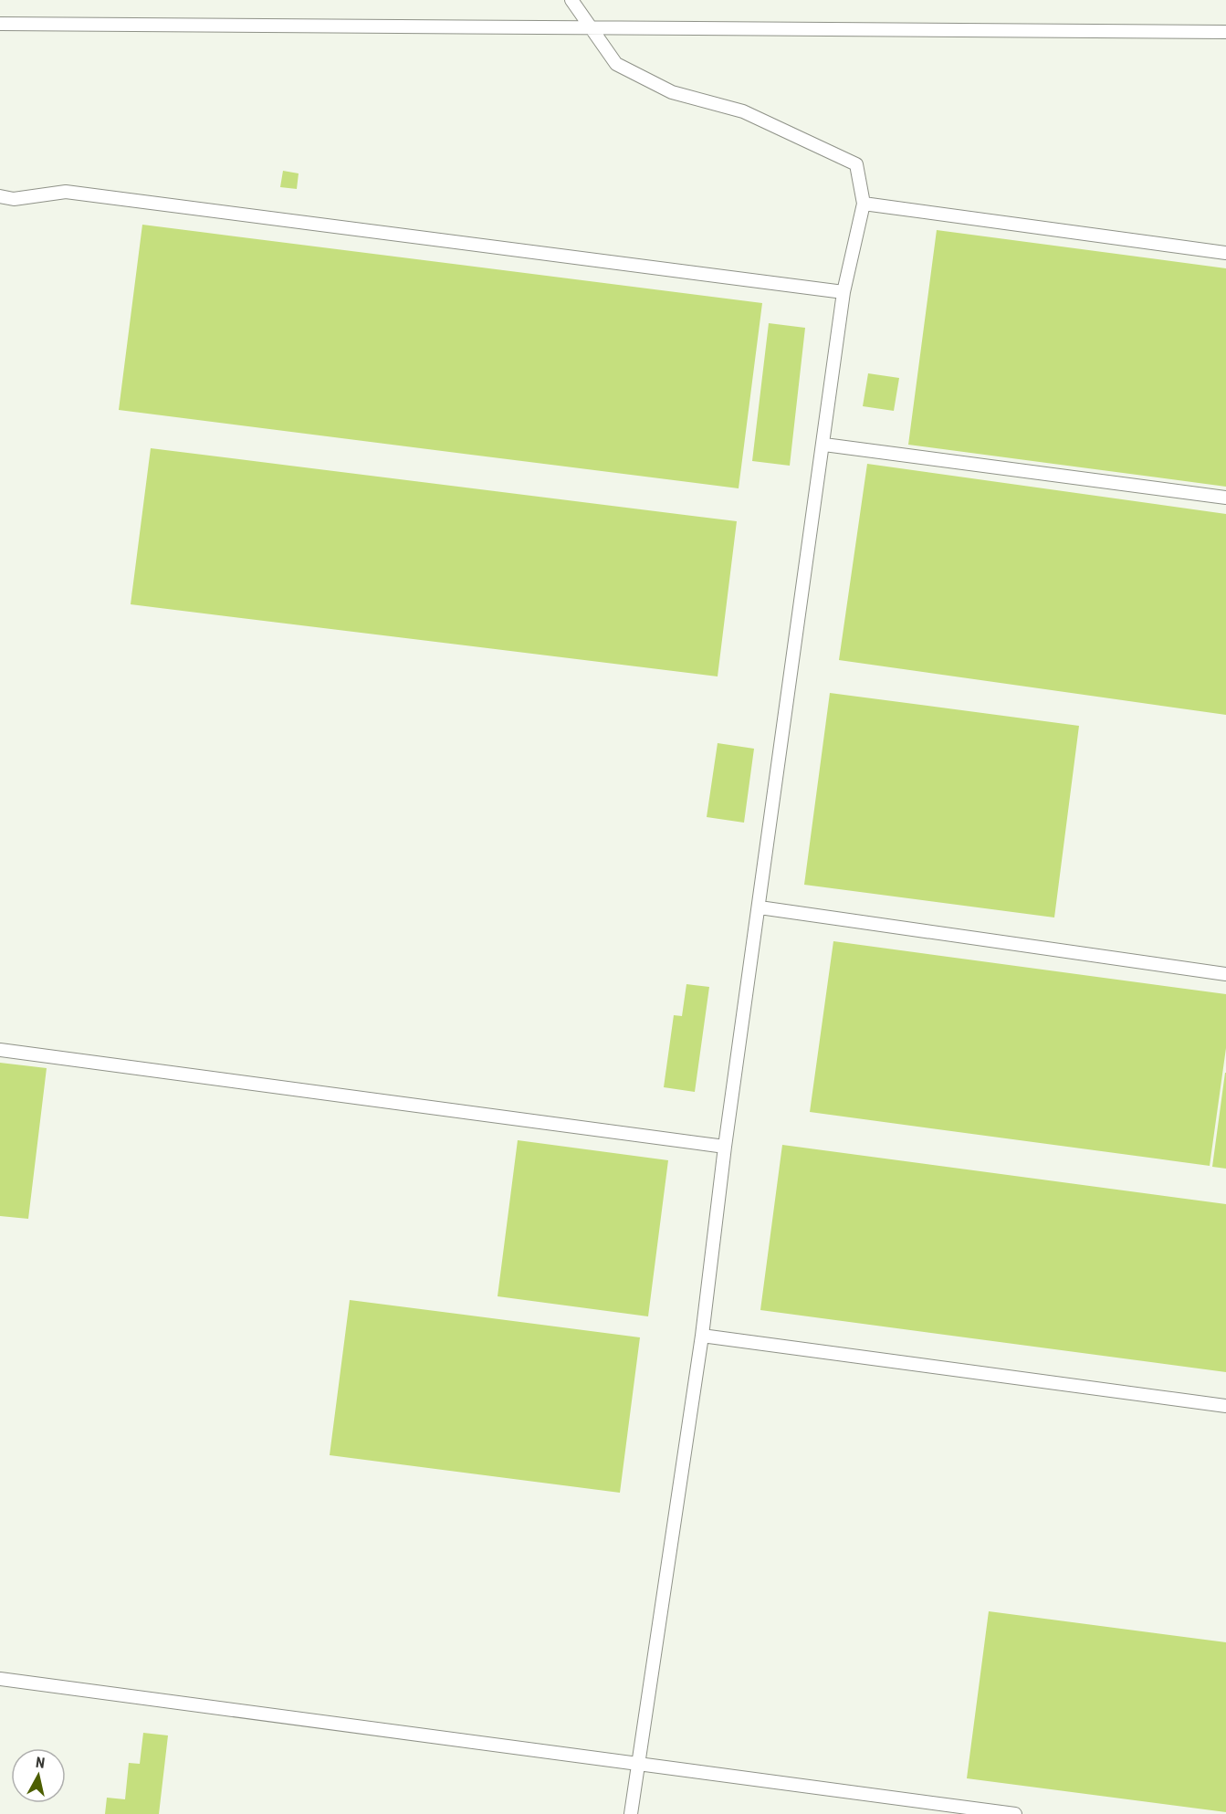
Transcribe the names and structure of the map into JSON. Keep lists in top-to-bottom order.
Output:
{
  "north": "top"
}
